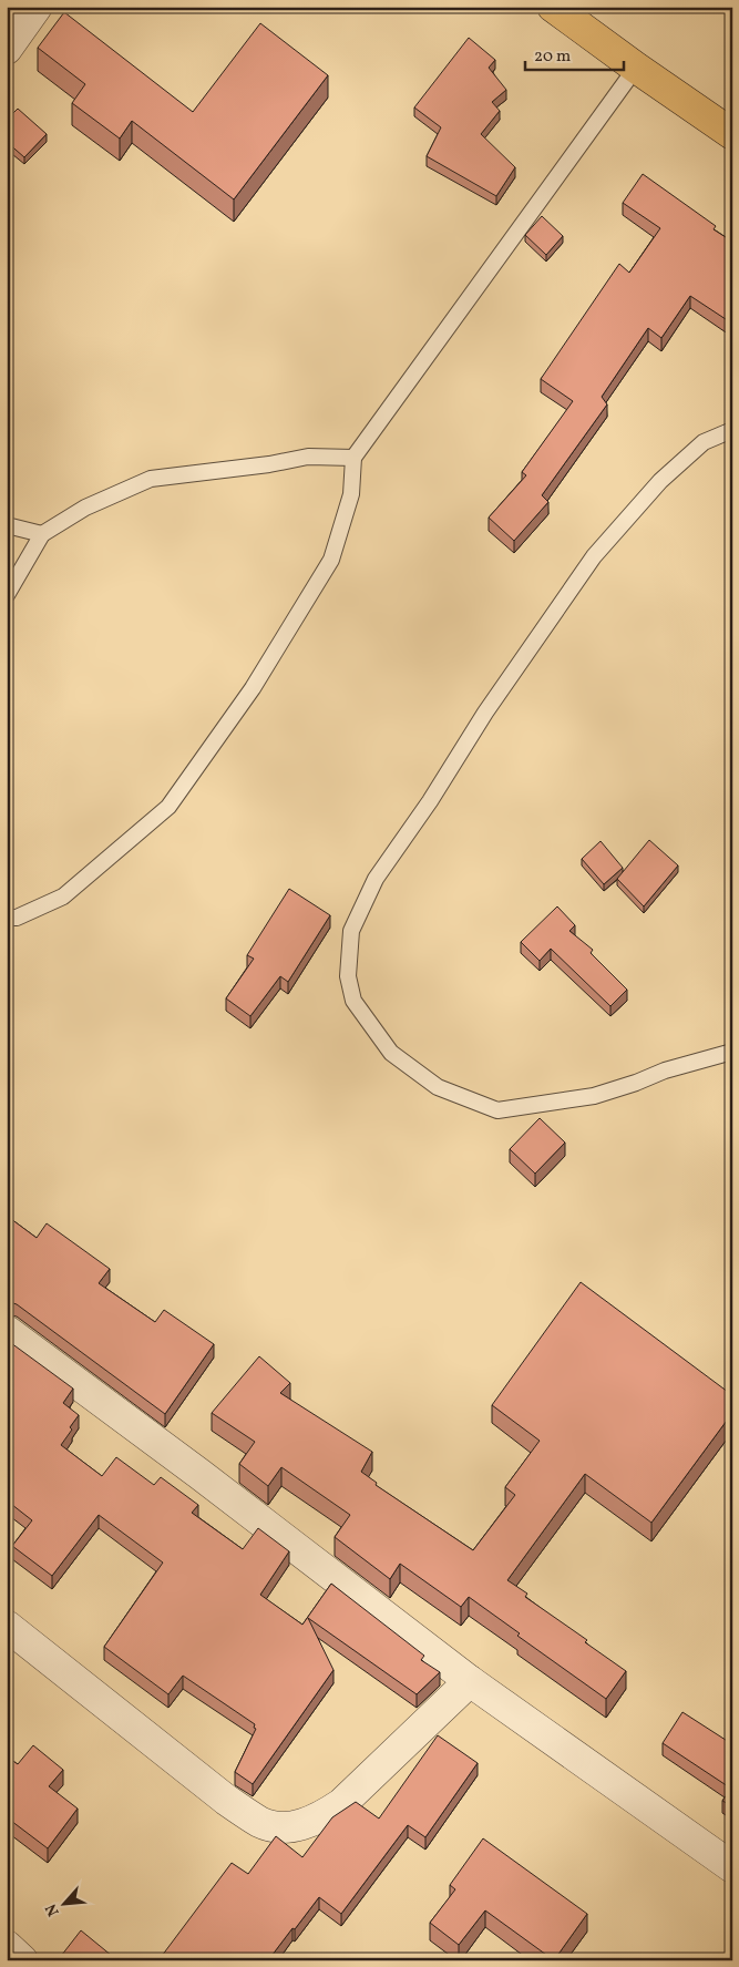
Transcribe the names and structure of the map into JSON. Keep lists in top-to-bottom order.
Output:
{
  "scale_bar": "20 m",
  "north": "bottom left"
}
